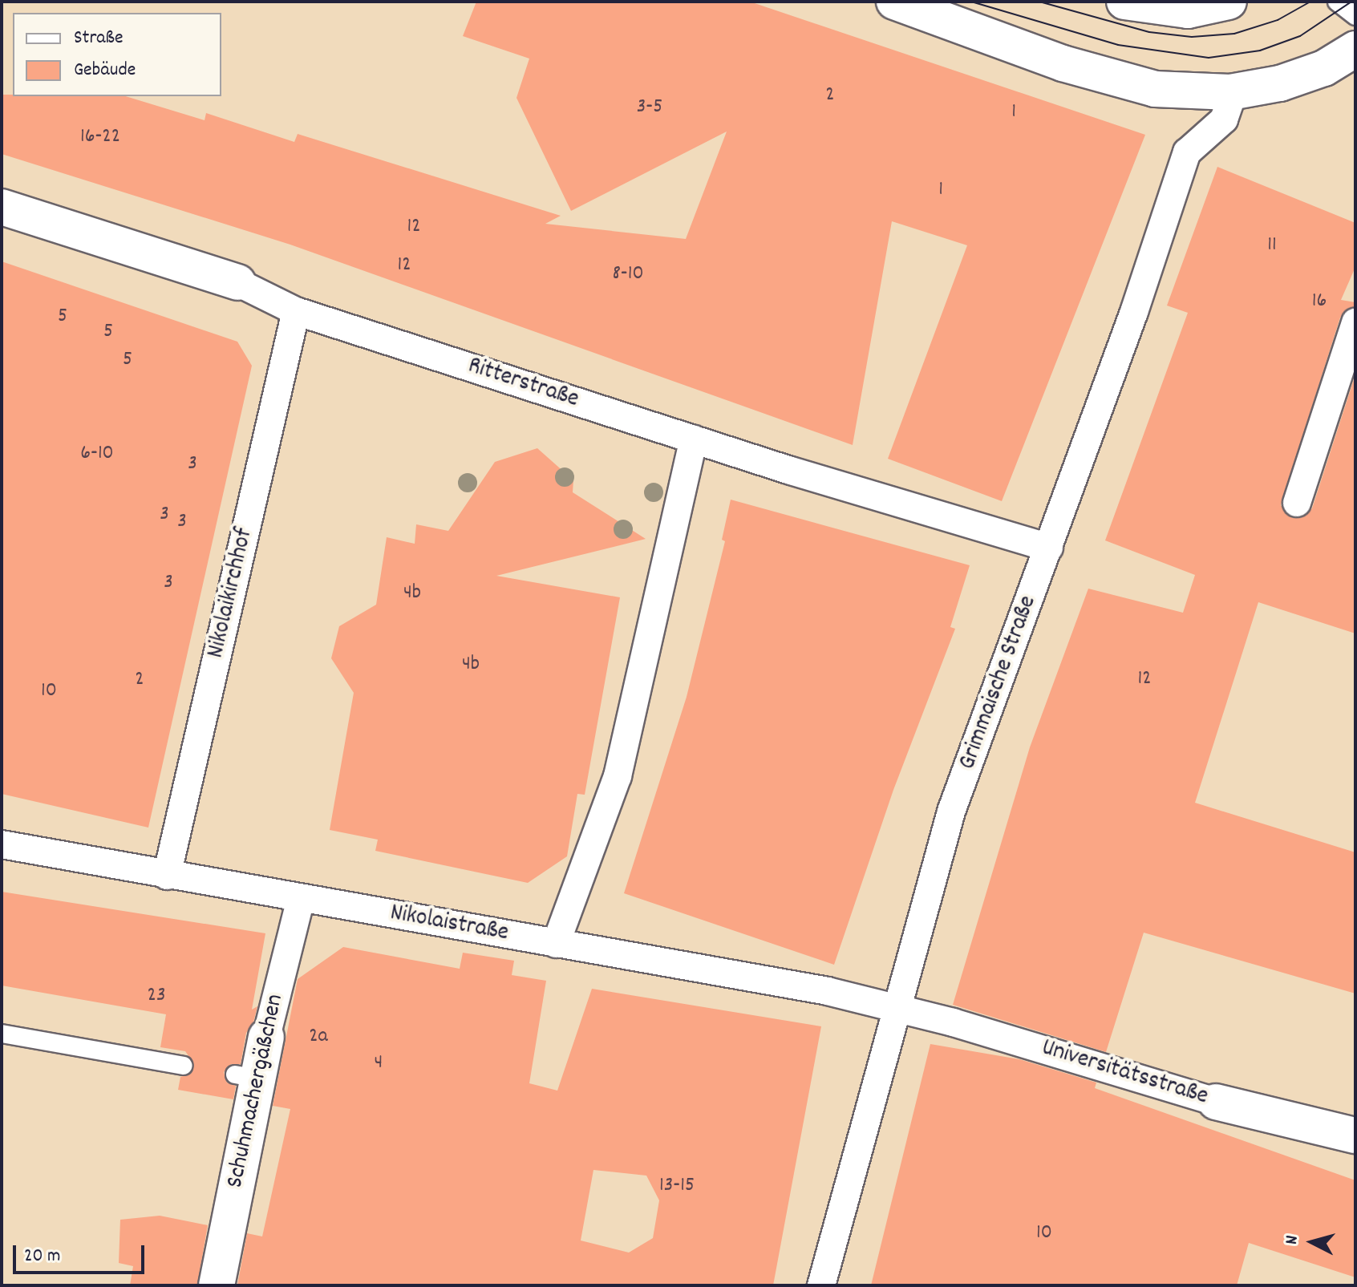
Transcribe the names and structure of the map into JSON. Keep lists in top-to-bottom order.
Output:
{
  "streets": {
    "street": [
      "Ritterstraße",
      "Nikolaikirchhof",
      "Grimmaische Straße",
      "Nikolaistraße",
      "Universitätsstraße",
      "Schuhmachergäßchen"
    ]
  },
  "crossings": [
    ["Ritterstraße", "Nikolaikirchhof"],
    ["Ritterstraße", "Grimmaische Straße"],
    ["Nikolaikirchhof", "Nikolaistraße"],
    ["Grimmaische Straße", "Nikolaistraße"],
    ["Grimmaische Straße", "Universitätsstraße"],
    ["Nikolaistraße", "Universitätsstraße"],
    ["Nikolaistraße", "Schuhmachergäßchen"]
  ],
  "house_numbers": [
    "2",
    "3-5",
    "1",
    "16-22",
    "1",
    "12",
    "11",
    "12",
    "8-10",
    "16",
    "5",
    "5",
    "5",
    "6-10",
    "3",
    "3",
    "3",
    "3",
    "4b",
    "4b",
    "12",
    "2",
    "10",
    "23",
    "2a",
    "4",
    "13-15",
    "10"
  ],
  "legend": ["Straße", "Gebäude"],
  "scale_bar": "20 m",
  "north": "left"
}
